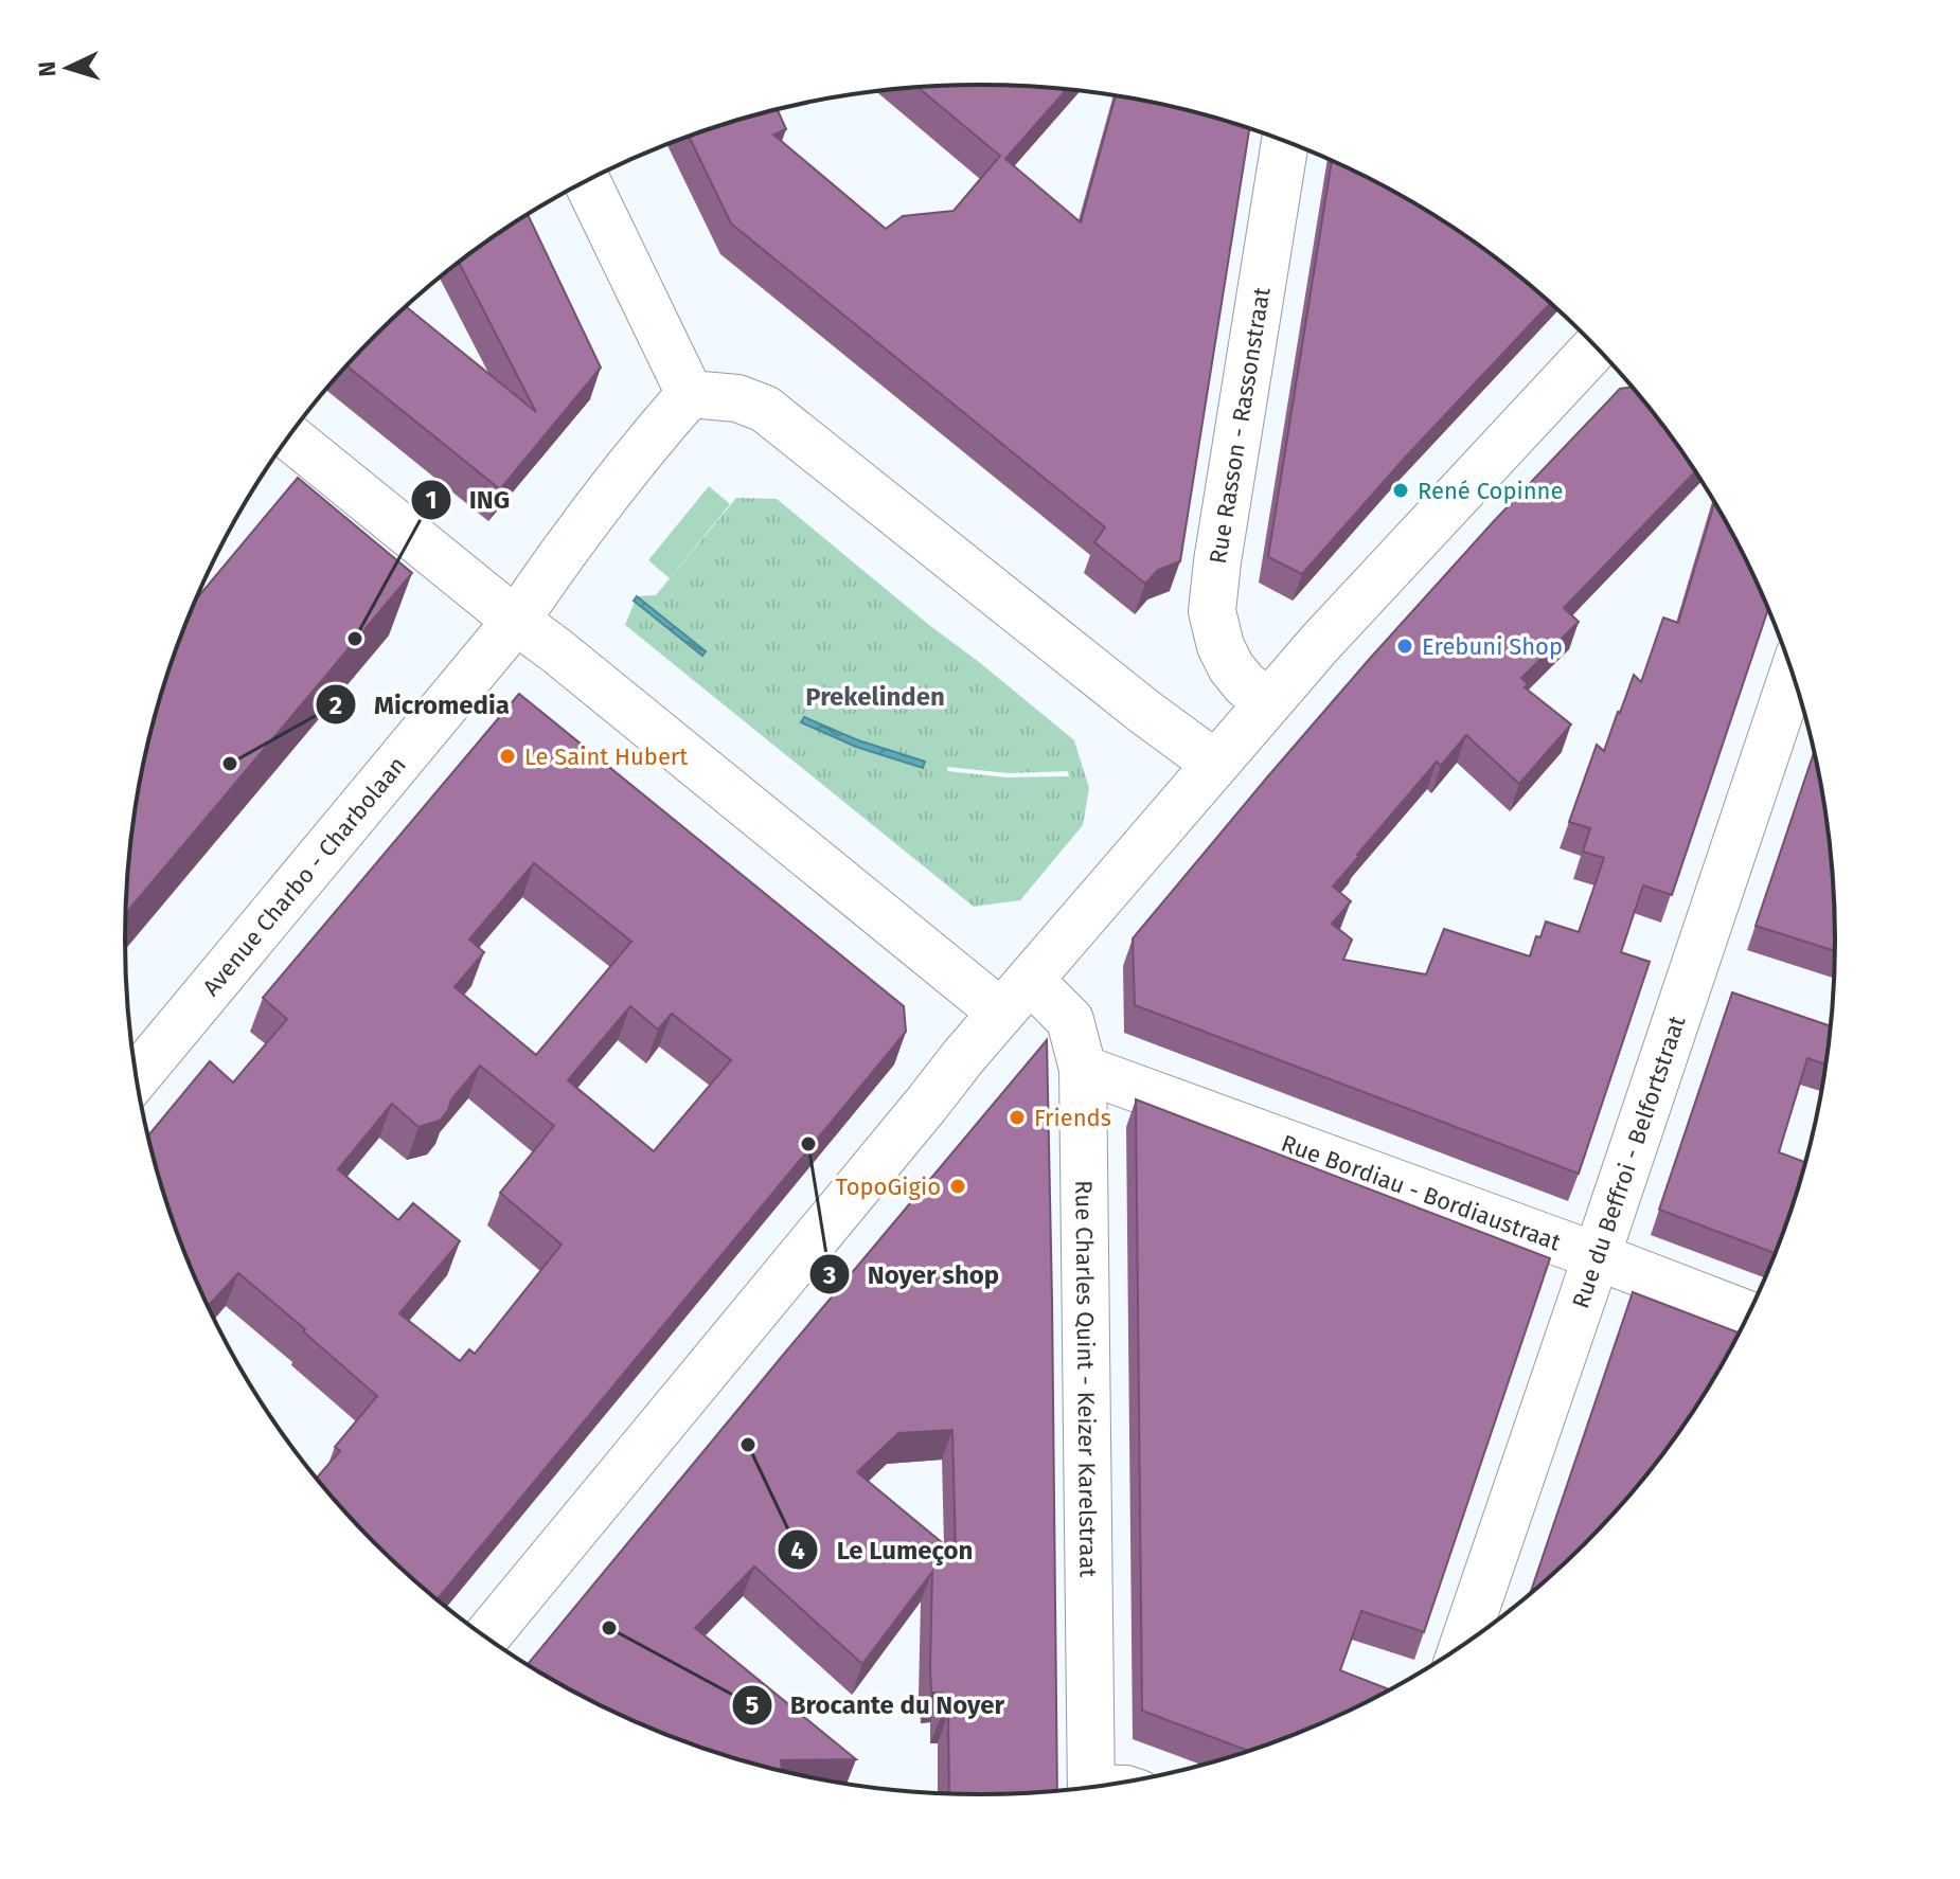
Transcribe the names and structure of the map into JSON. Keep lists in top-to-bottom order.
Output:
{
  "streets": {
    "street": [
      "Rue Rasson - Rassonstraat",
      "Avenue Charbo - Charbolaan",
      "Rue du Beffroi - Belfortstraat",
      "Rue Bordiau - Bordiaustraat",
      "Rue Charles Quint - Keizer Karelstraat"
    ]
  },
  "crossings": [
    ["Avenue Charbo - Charbolaan", "Rue Charles Quint - Keizer Karelstraat"],
    ["Rue du Beffroi - Belfortstraat", "Rue Bordiau - Bordiaustraat"],
    ["Rue Bordiau - Bordiaustraat", "Rue Charles Quint - Keizer Karelstraat"]
  ],
  "districts": ["Prekelinden"],
  "places": [
    "René Copinne",
    "ING",
    "Erebuni Shop",
    "Le Saint Hubert",
    "Micromedia",
    "Friends",
    "Noyer shop",
    "TopoGigio",
    "Le Lumeçon",
    "Brocante du Noyer"
  ],
  "north": "left"
}
